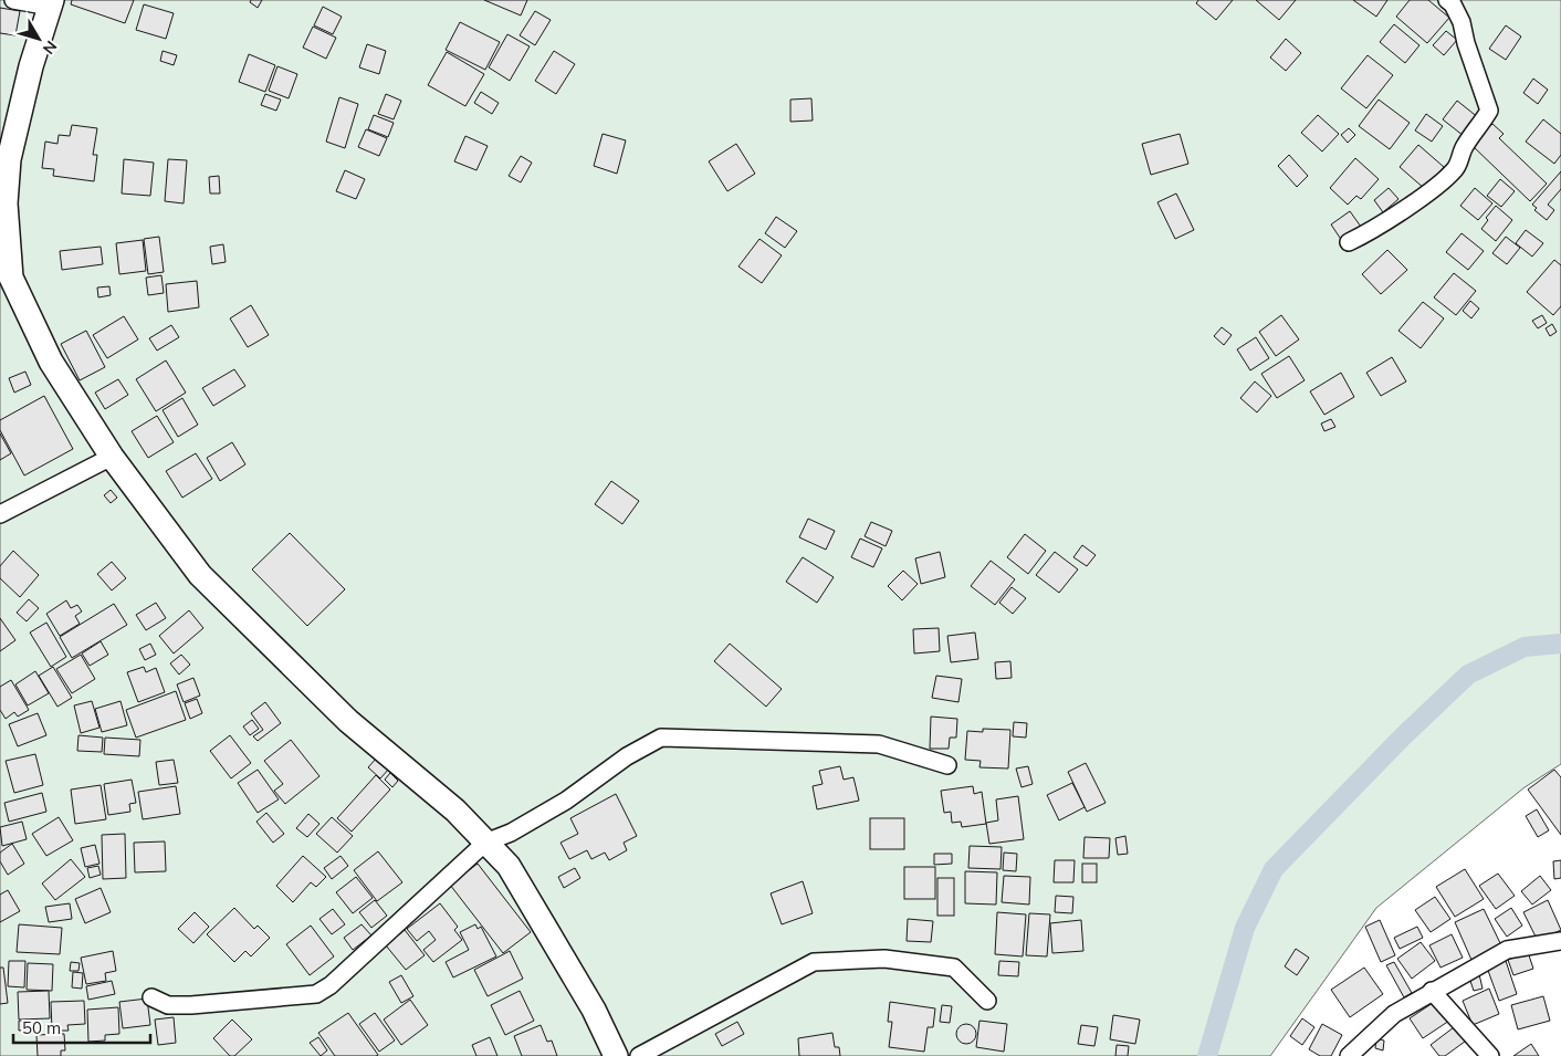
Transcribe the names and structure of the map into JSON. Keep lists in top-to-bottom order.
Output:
{
  "scale_bar": "50 m",
  "north": "bottom right"
}
